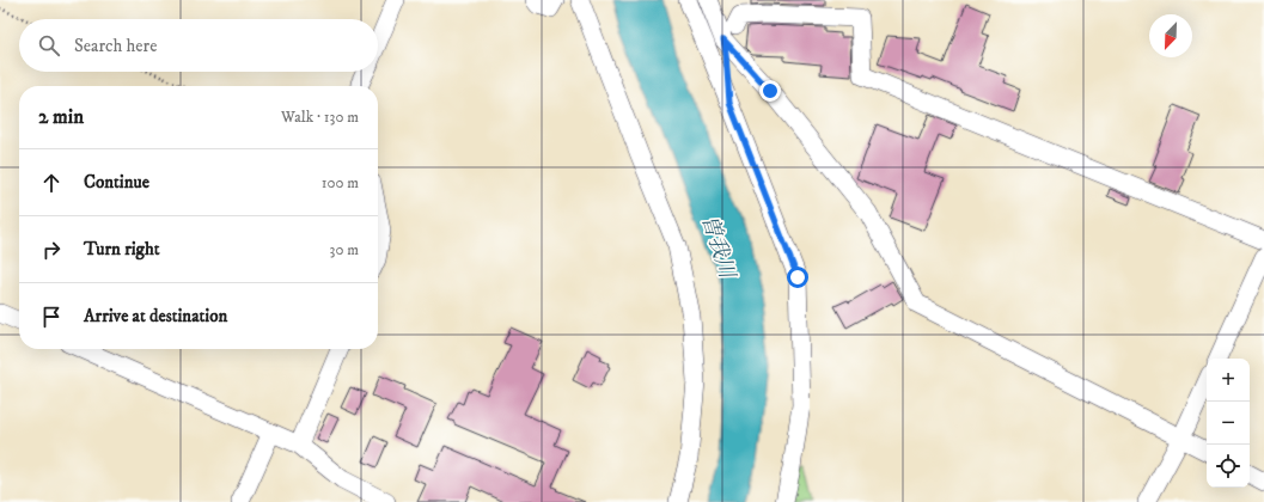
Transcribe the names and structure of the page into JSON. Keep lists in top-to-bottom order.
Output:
{
  "water": ["曽我川"],
  "north": "bottom left",
  "page": {
    "search": "Search here",
    "heading": ["2 min", "Walk · 130 m"],
    "list": [
      ["Continue", "100 m"],
      ["Turn right", "30 m"],
      "Arrive at destination"
    ],
    "map_buttons": ["+", "−"]
  }
}
